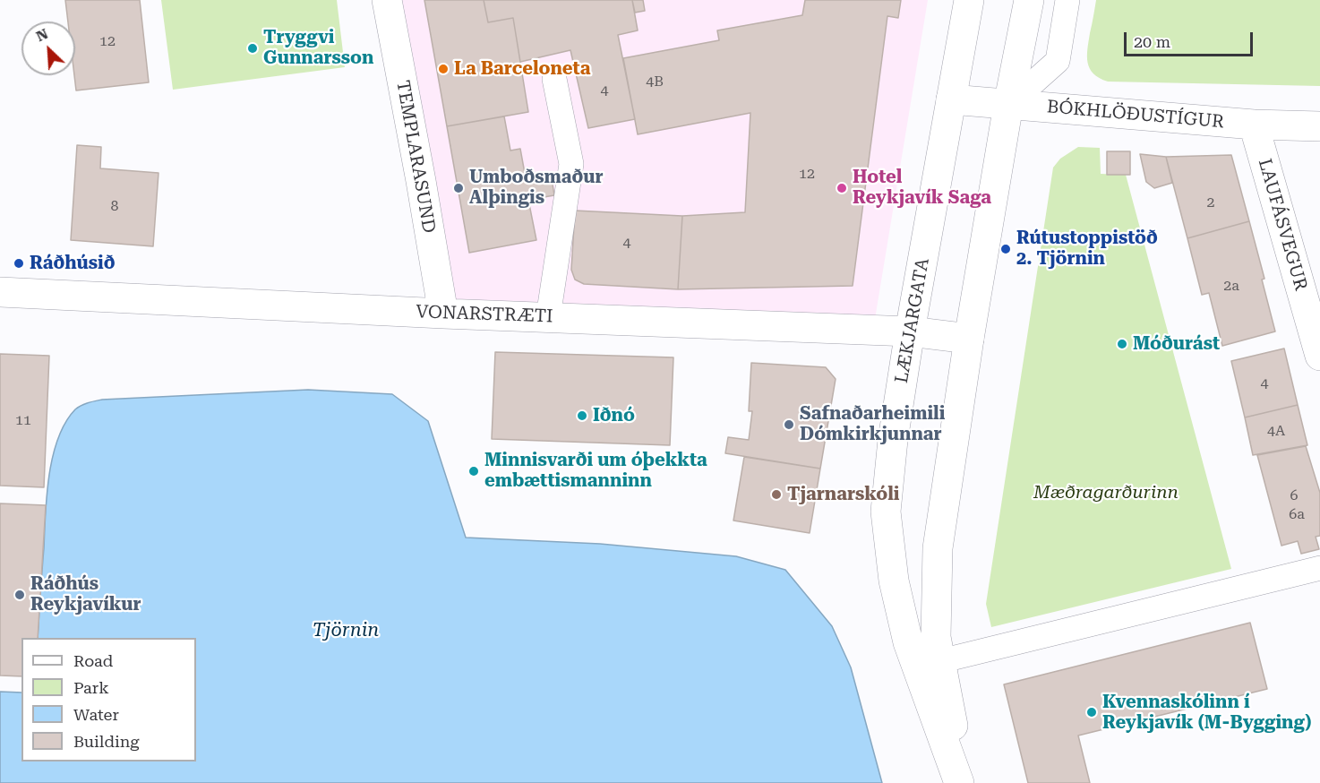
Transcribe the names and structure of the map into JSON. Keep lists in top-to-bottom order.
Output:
{
  "streets": {
    "street": [
      "BÓKHLÖÐUSTÍGUR",
      "TEMPLARASUND",
      "LAUFÁSVEGUR",
      "VONARSTRÆTI",
      "LÆKJARGATA"
    ]
  },
  "crossings": [
    ["BÓKHLÖÐUSTÍGUR", "LAUFÁSVEGUR"],
    ["BÓKHLÖÐUSTÍGUR", "LÆKJARGATA"],
    ["TEMPLARASUND", "VONARSTRÆTI"],
    ["VONARSTRÆTI", "LÆKJARGATA"]
  ],
  "water": ["Tjörnin"],
  "parks": ["Mæðragarðurinn"],
  "places": [
    "Tryggvi Gunnarsson",
    "La Barceloneta",
    "Umboðsmaður Alþingis",
    "Hotel Reykjavík Saga",
    "Rútustoppistöð 2. Tjörnin",
    "Ráðhúsið",
    "Móðurást",
    "Iðnó",
    "Safnaðarheimili Dómkirkjunnar",
    "Minnisvarði um óþekkta embættismanninn",
    "Tjarnarskóli",
    "Ráðhús Reykjavíkur",
    "Kvennaskólinn í Reykjavík (M-Bygging)"
  ],
  "house_numbers": [
    "12",
    "4B",
    "4",
    "12",
    "2",
    "8",
    "4",
    "2a",
    "4",
    "11",
    "4A",
    "6",
    "6a"
  ],
  "legend": [
    "Road",
    "Park",
    "Water",
    "Building"
  ],
  "scale_bar": "20 m",
  "north": "top left"
}
